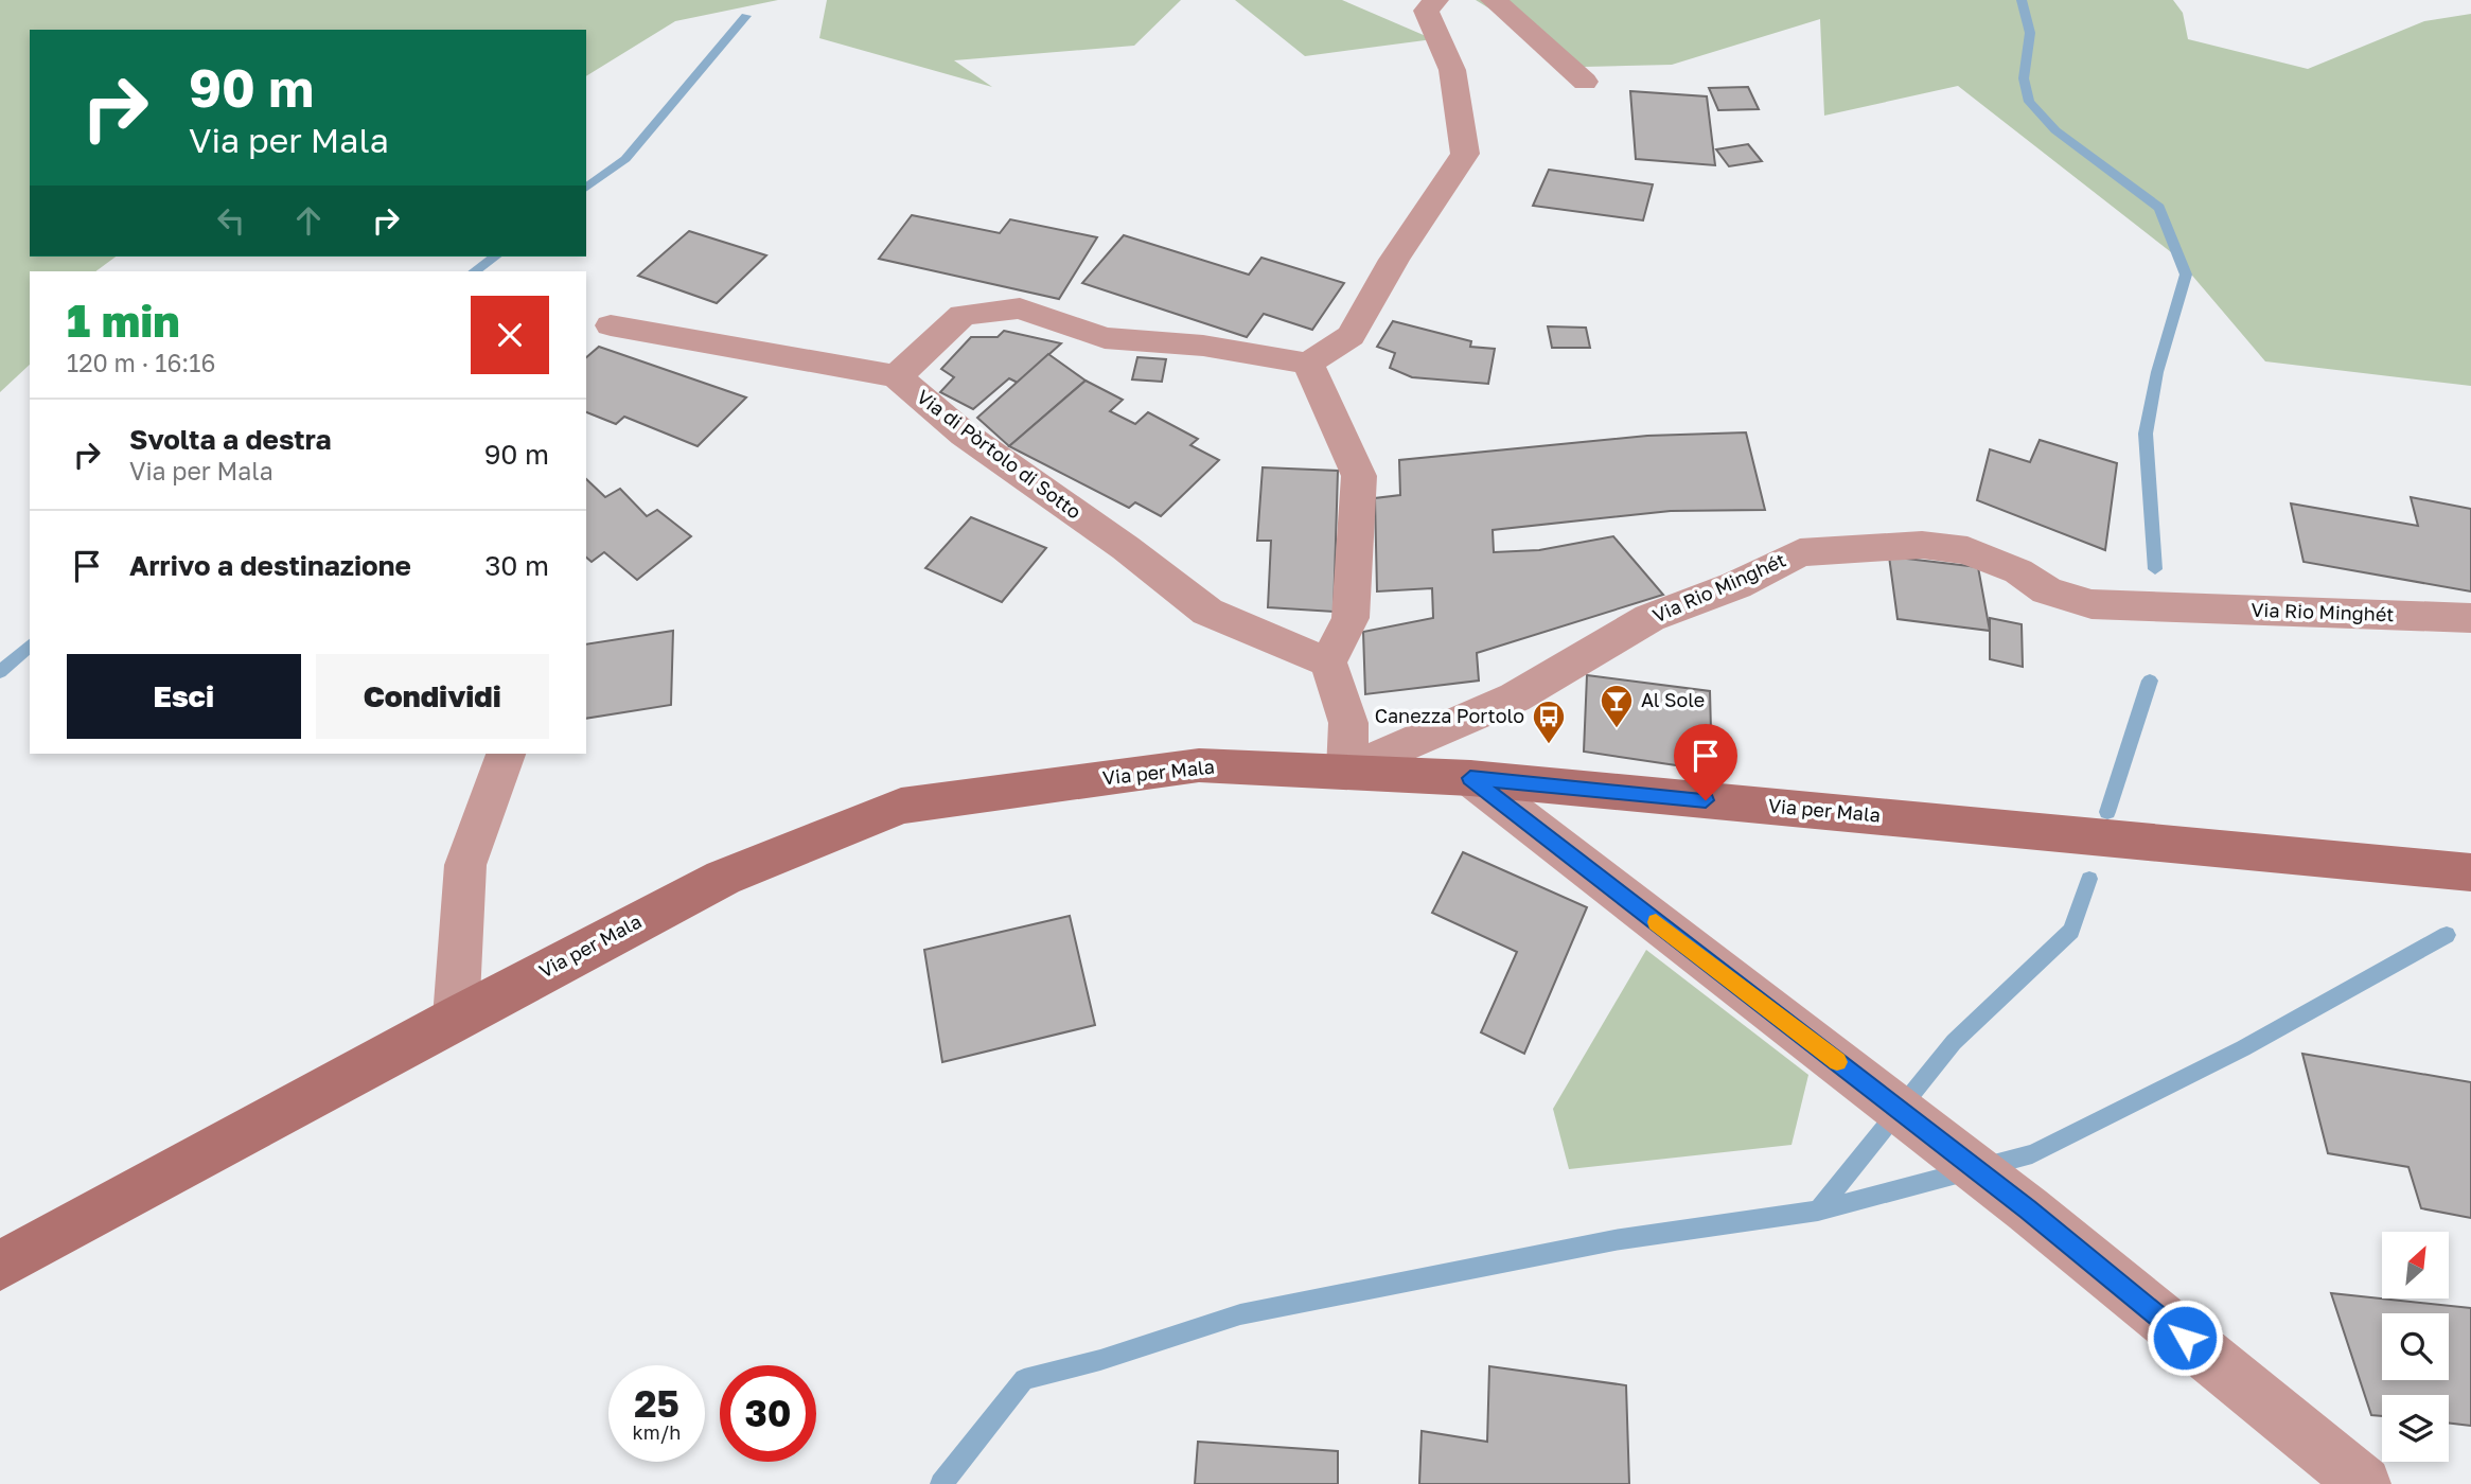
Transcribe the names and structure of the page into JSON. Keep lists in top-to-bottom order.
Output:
{
  "streets": {
    "main road": ["Via per Mala"],
    "street": ["Via di Pòrtolo di Sotto", "Via Rio Minghét"]
  },
  "crossings": [
    ["Via Rio Minghét", "Via per Mala"]
  ],
  "places": {
    "bar": ["Al Sole"],
    "bus stop": ["Canezza Portolo"]
  },
  "north": "top right",
  "page": {
    "turn": ["90 m", "Via per Mala"],
    "heading": ["1 min", "120 m · 16:16"],
    "list": [
      {
        "name": "Svolta a destra",
        "note": "Via per Mala",
        "value": "90 m"
      },
      {
        "name": "Arrivo a destinazione",
        "value": "30 m"
      }
    ],
    "buttons": ["Esci", "Condividi"],
    "speed": "25 km/h",
    "limit": "30"
  }
}
